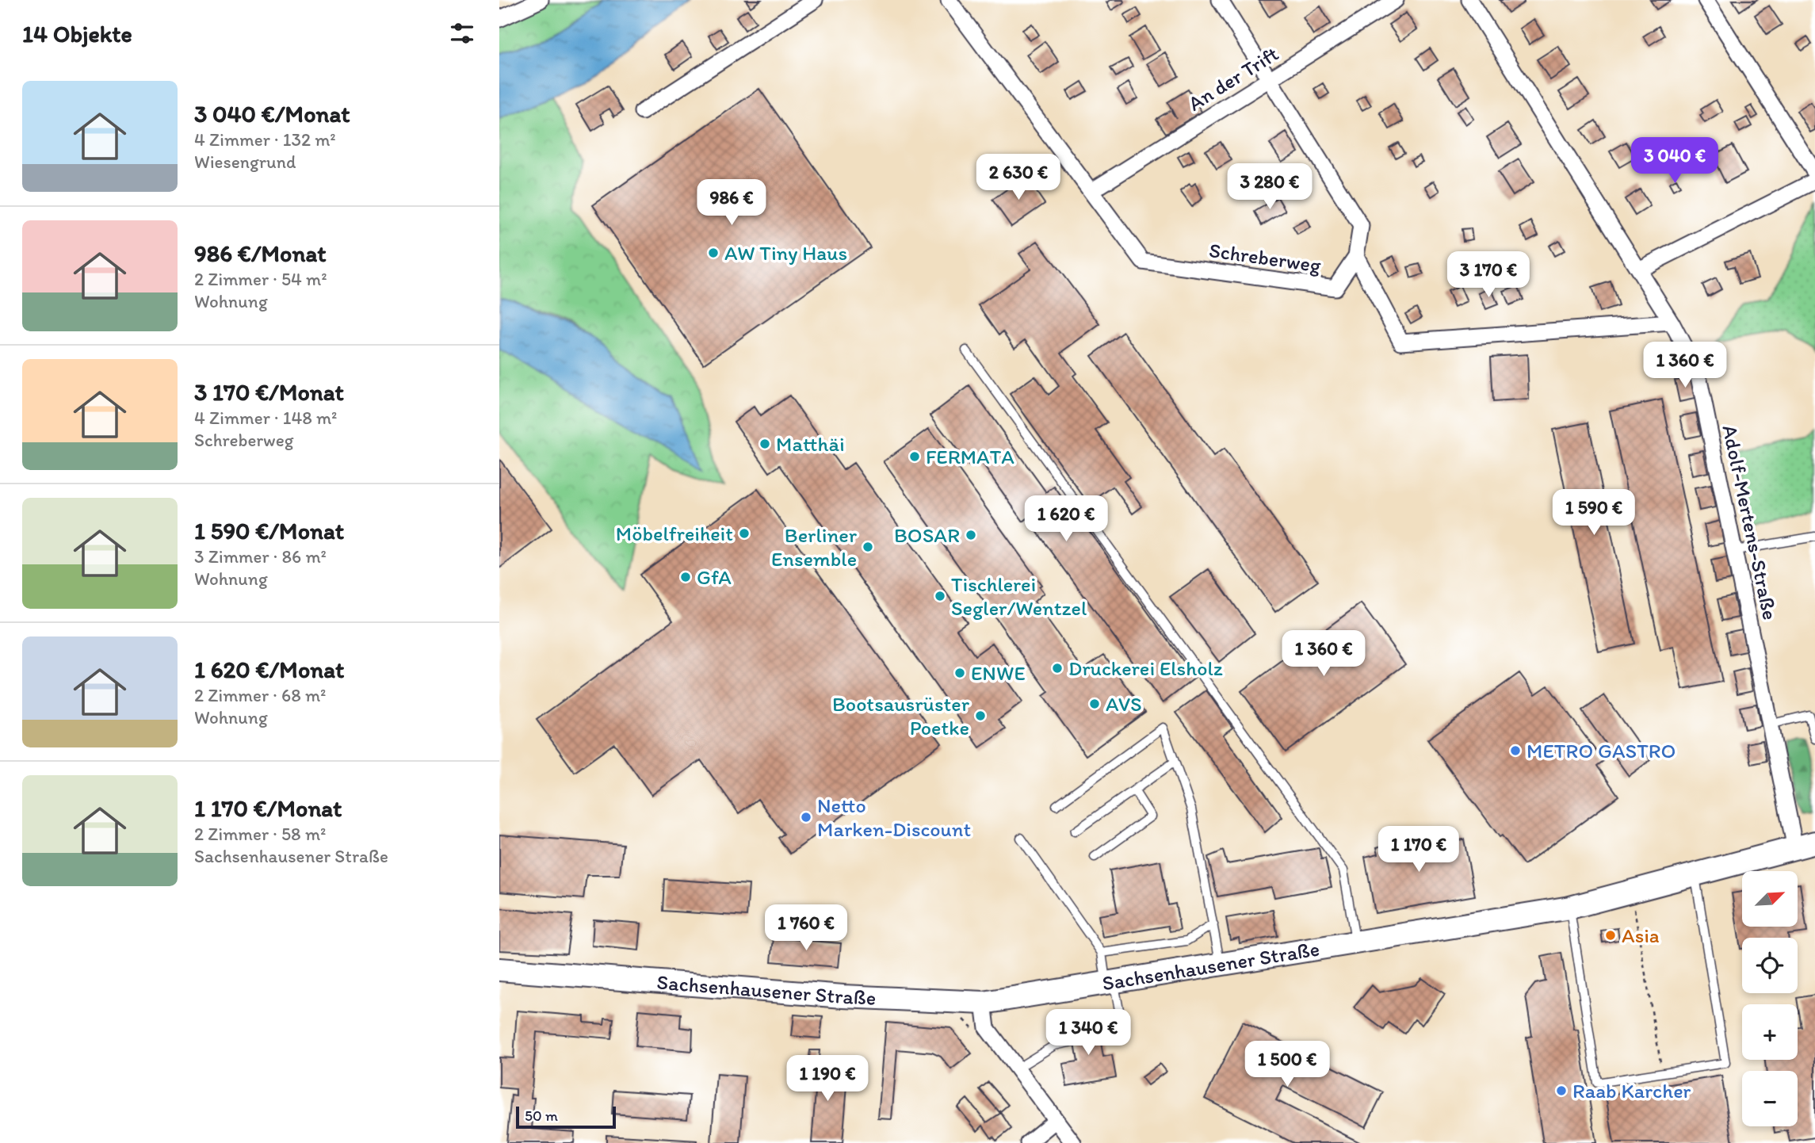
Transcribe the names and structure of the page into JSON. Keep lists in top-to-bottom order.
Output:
{
  "streets": {
    "main road": ["Sachsenhausener Straße"],
    "street": ["An der Trift", "Schreberweg", "Adolf-Mertens-Straße"]
  },
  "crossings": [
    ["An der Trift", "Schreberweg"],
    ["Adolf-Mertens-Straße", "Sachsenhausener Straße"]
  ],
  "places": [
    "AW Tiny Haus",
    "Matthäi",
    "FERMATA",
    "Möbelfreiheit",
    "BOSAR",
    "Berliner Ensemble",
    "GfA",
    "Tischlerei Segler/Wentzel",
    "Druckerei Elsholz",
    "ENWE",
    "AVS",
    "Bootsausrüster Poetke",
    "METRO GASTRO",
    "Netto Marken-Discount",
    "Asia",
    "Raab Karcher"
  ],
  "scale_bar": "50 m",
  "north": "top right",
  "page": {
    "heading": "14 Objekte",
    "list": [
      {
        "name": "3 040 €/Monat",
        "note": "4 Zimmer · 132 m² · Wiesengrund"
      },
      {
        "name": "986 €/Monat",
        "note": "2 Zimmer · 54 m² · Wohnung"
      },
      {
        "name": "3 170 €/Monat",
        "note": "4 Zimmer · 148 m² · Schreberweg"
      },
      {
        "name": "1 590 €/Monat",
        "note": "3 Zimmer · 86 m² · Wohnung"
      },
      {
        "name": "1 620 €/Monat",
        "note": "2 Zimmer · 68 m² · Wohnung"
      },
      {
        "name": "1 170 €/Monat",
        "note": "2 Zimmer · 58 m² · Sachsenhausener Straße"
      }
    ],
    "price": [
      "3 040 €",
      "2 630 €",
      "3 280 €",
      "986 €",
      "3 170 €",
      "1 360 €",
      "1 590 €",
      "1 620 €",
      "1 360 €",
      "1 170 €",
      "1 760 €",
      "1 340 €",
      "1 500 €",
      "1 190 €"
    ],
    "map_buttons": ["+", "−"],
    "scale": "50 m"
  }
}
